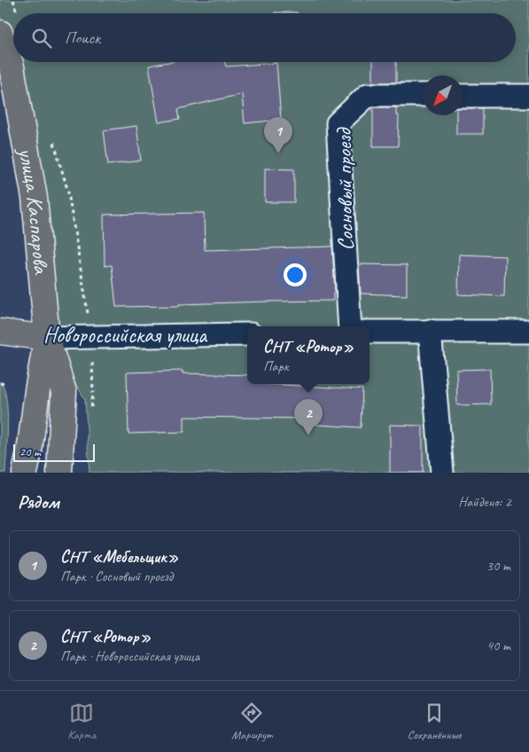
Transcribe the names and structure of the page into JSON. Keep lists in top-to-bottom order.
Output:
{
  "streets": {
    "main road": ["улица Каспарова", "Новороссийская улица"],
    "street": ["Сосновый проезд"]
  },
  "crossings": [
    ["улица Каспарова", "Новороссийская улица"]
  ],
  "scale_bar": "20 m",
  "north": "bottom left",
  "page": {
    "search": "Поиск",
    "pins": ["1", "2"],
    "popup": ["СНТ «Ротор»", "Парк"],
    "scale": "20 m",
    "heading": ["Рядом", "Найдено: 2"],
    "list": [
      {
        "mark": "1",
        "name": "СНТ «Мебельщик»",
        "note": "Парк · Сосновый проезд",
        "value": "30 m"
      },
      {
        "mark": "2",
        "name": "СНТ «Ротор»",
        "note": "Парк · Новороссийская улица",
        "value": "40 m"
      }
    ],
    "nav": ["Карта", "Маршрут", "Сохранённые"]
  }
}
